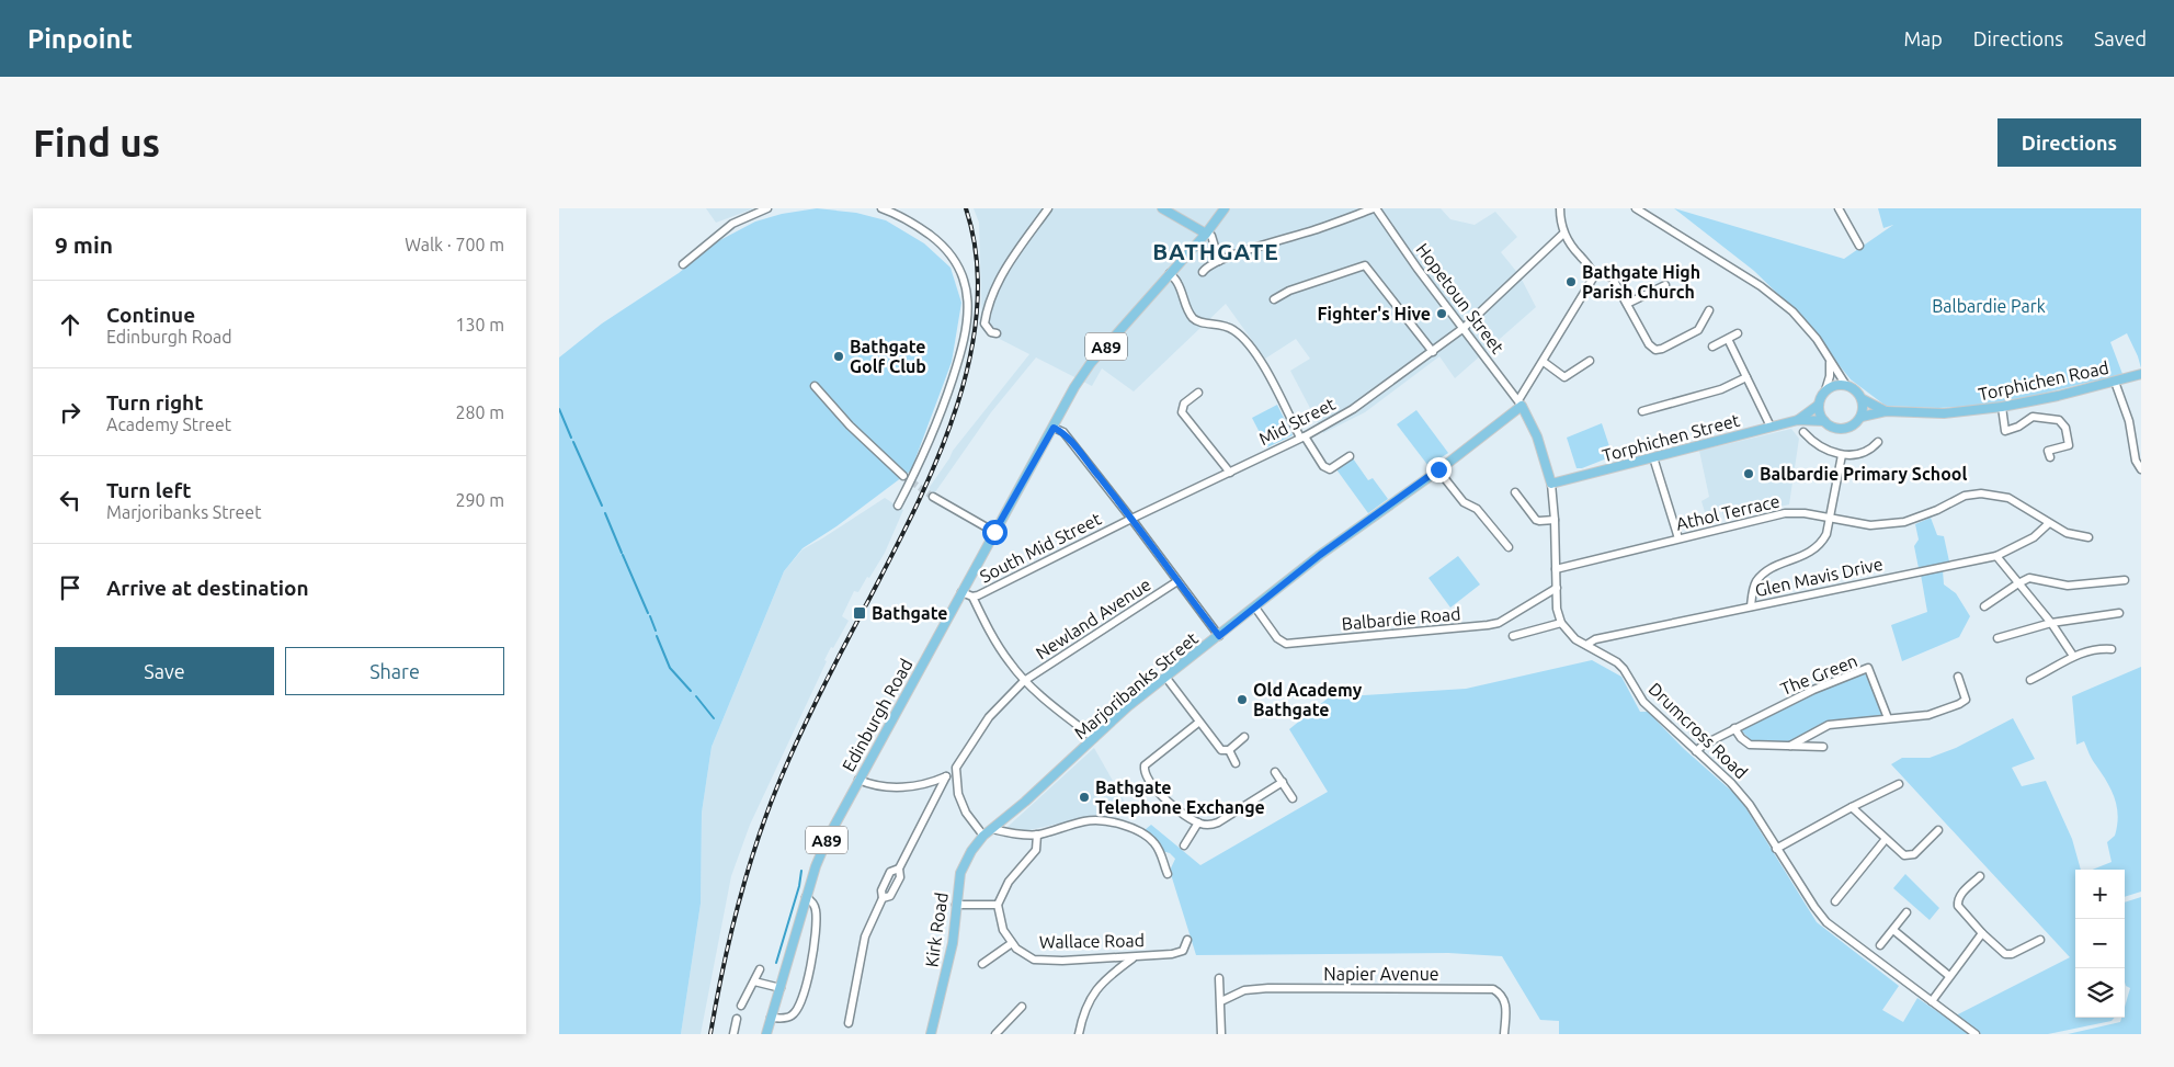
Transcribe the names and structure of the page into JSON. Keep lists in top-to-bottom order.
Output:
{
  "streets": {
    "main road": [
      "A89",
      "Torphichen Road",
      "Torphichen Street",
      "Marjoribanks Street",
      "Edinburgh Road",
      "Kirk Road"
    ],
    "street": [
      "Hopetoun Street",
      "Mid Street",
      "Athol Terrace",
      "South Mid Street",
      "Glen Mavis Drive",
      "Newland Avenue",
      "Balbardie Road",
      "The Green",
      "Drumcross Road",
      "Wallace Road",
      "Napier Avenue"
    ]
  },
  "crossings": [
    ["Hopetoun Street", "Mid Street"],
    ["Hopetoun Street", "Marjoribanks Street"],
    ["A89", "Edinburgh Road"],
    ["Mid Street", "South Mid Street"],
    ["Athol Terrace", "Glen Mavis Drive"],
    ["South Mid Street", "Edinburgh Road"],
    ["Glen Mavis Drive", "Drumcross Road"],
    ["Balbardie Road", "Marjoribanks Street"],
    ["The Green", "Drumcross Road"],
    ["Marjoribanks Street", "Kirk Road"]
  ],
  "districts": ["BATHGATE"],
  "parks": ["Balbardie Park"],
  "places": {
    "other": [
      "Bathgate High Parish Church",
      "Fighter's Hive",
      "Bathgate Golf Club",
      "Balbardie Primary School",
      "Old Academy Bathgate",
      "Bathgate Telephone Exchange"
    ],
    "transit": ["Bathgate"]
  },
  "page": {
    "header": "Pinpoint",
    "nav": ["Map", "Directions", "Saved"],
    "buttons": [
      "Directions",
      ["Save", "Share"]
    ],
    "title": "Find us",
    "heading": ["9 min", "Walk · 700 m"],
    "list": [
      ["Continue", "Edinburgh Road", "130 m"],
      ["Turn right", "Academy Street", "280 m"],
      ["Turn left", "Marjoribanks Street", "290 m"],
      "Arrive at destination"
    ],
    "map_buttons": ["+", "−"]
  }
}
